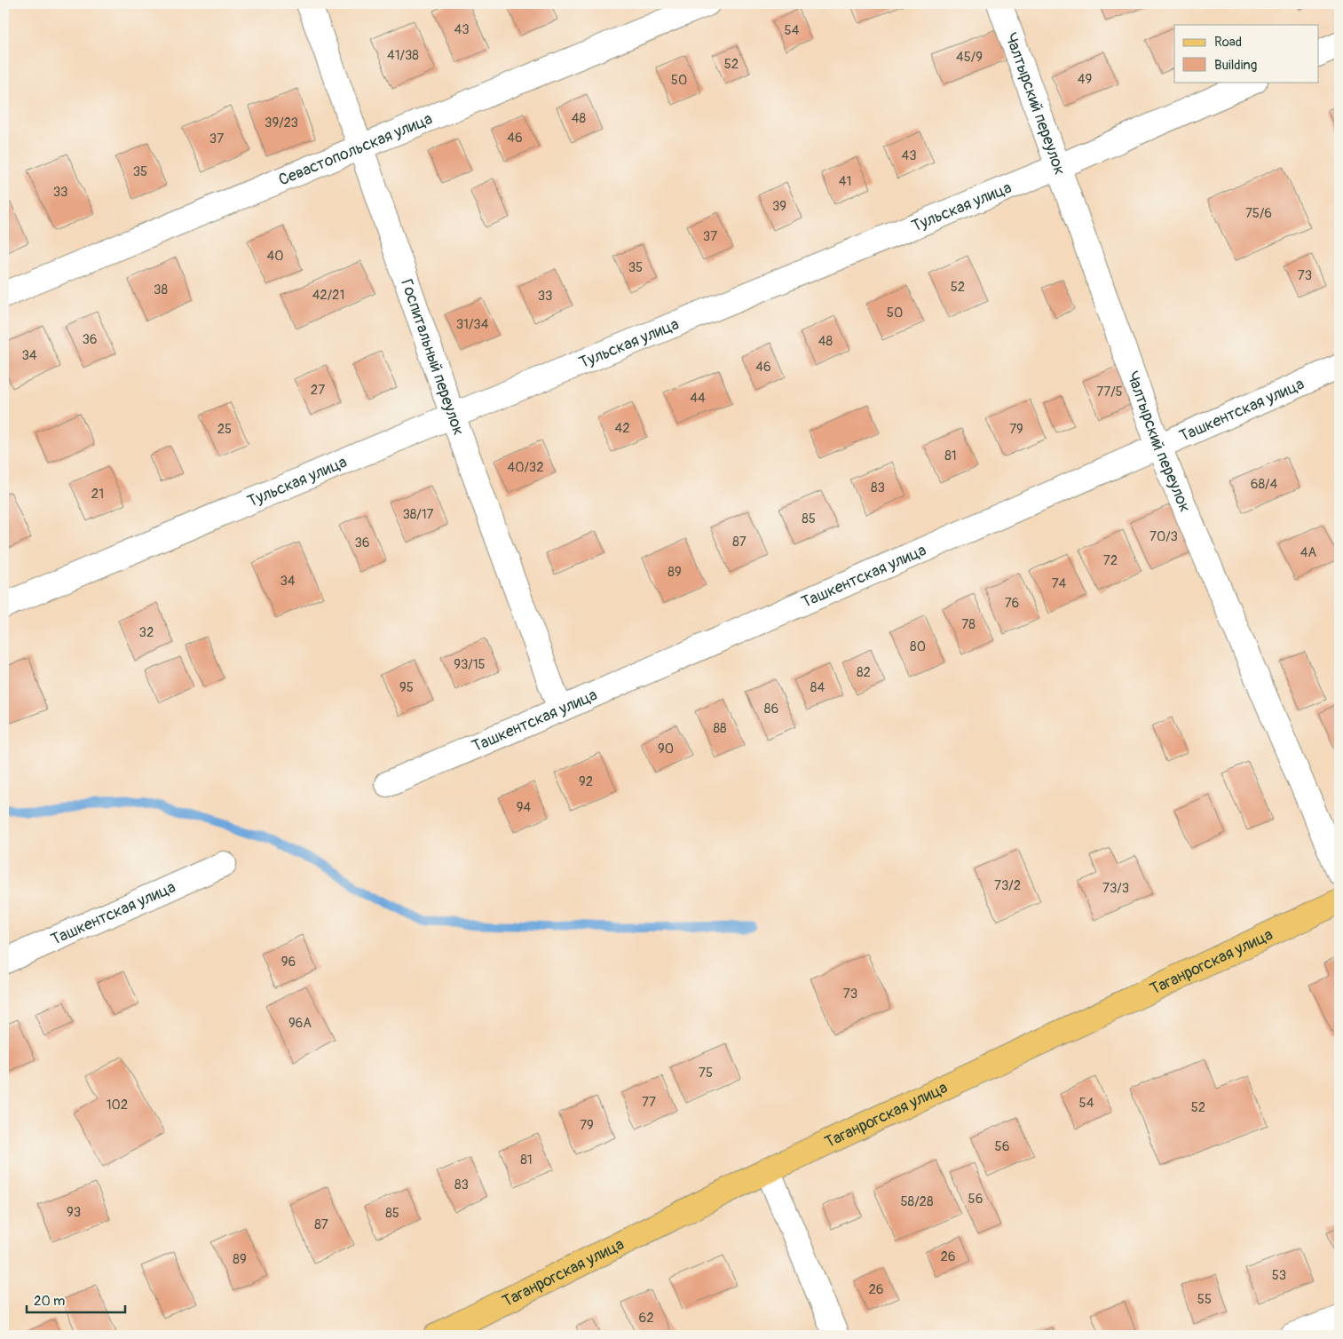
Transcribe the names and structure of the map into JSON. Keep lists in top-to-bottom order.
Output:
{
  "streets": {
    "main road": ["Таганрогская улица"],
    "street": [
      "Чалтырский переулок",
      "Севастопольская улица",
      "Тульская улица",
      "Госпитальный переулок",
      "Ташкентская улица"
    ]
  },
  "crossings": [
    ["Чалтырский переулок", "Тульская улица"],
    ["Чалтырский переулок", "Ташкентская улица"],
    ["Севастопольская улица", "Госпитальный переулок"],
    ["Тульская улица", "Госпитальный переулок"],
    ["Госпитальный переулок", "Ташкентская улица"]
  ],
  "house_numbers": [
    "43",
    "54",
    "41/38",
    "45/9",
    "52",
    "49",
    "50",
    "48",
    "39/23",
    "46",
    "37",
    "43",
    "35",
    "41",
    "33",
    "39",
    "75/6",
    "37",
    "40",
    "35",
    "73",
    "52",
    "38",
    "42/21",
    "33",
    "50",
    "31/34",
    "36",
    "48",
    "34",
    "46",
    "27",
    "77/5",
    "44",
    "42",
    "25",
    "79",
    "81",
    "40/32",
    "68/4",
    "83",
    "21",
    "38/17",
    "85",
    "70/3",
    "87",
    "36",
    "4А",
    "72",
    "89",
    "34",
    "74",
    "76",
    "78",
    "32",
    "80",
    "93/15",
    "82",
    "95",
    "84",
    "86",
    "88",
    "90",
    "92",
    "94",
    "73/2",
    "73/3",
    "96",
    "73",
    "96А",
    "75",
    "77",
    "54",
    "102",
    "52",
    "79",
    "56",
    "81",
    "83",
    "56",
    "58/28",
    "93",
    "85",
    "87",
    "26",
    "89",
    "53",
    "26",
    "55",
    "62"
  ],
  "legend": ["Road", "Building"],
  "scale_bar": "20 m"
}
